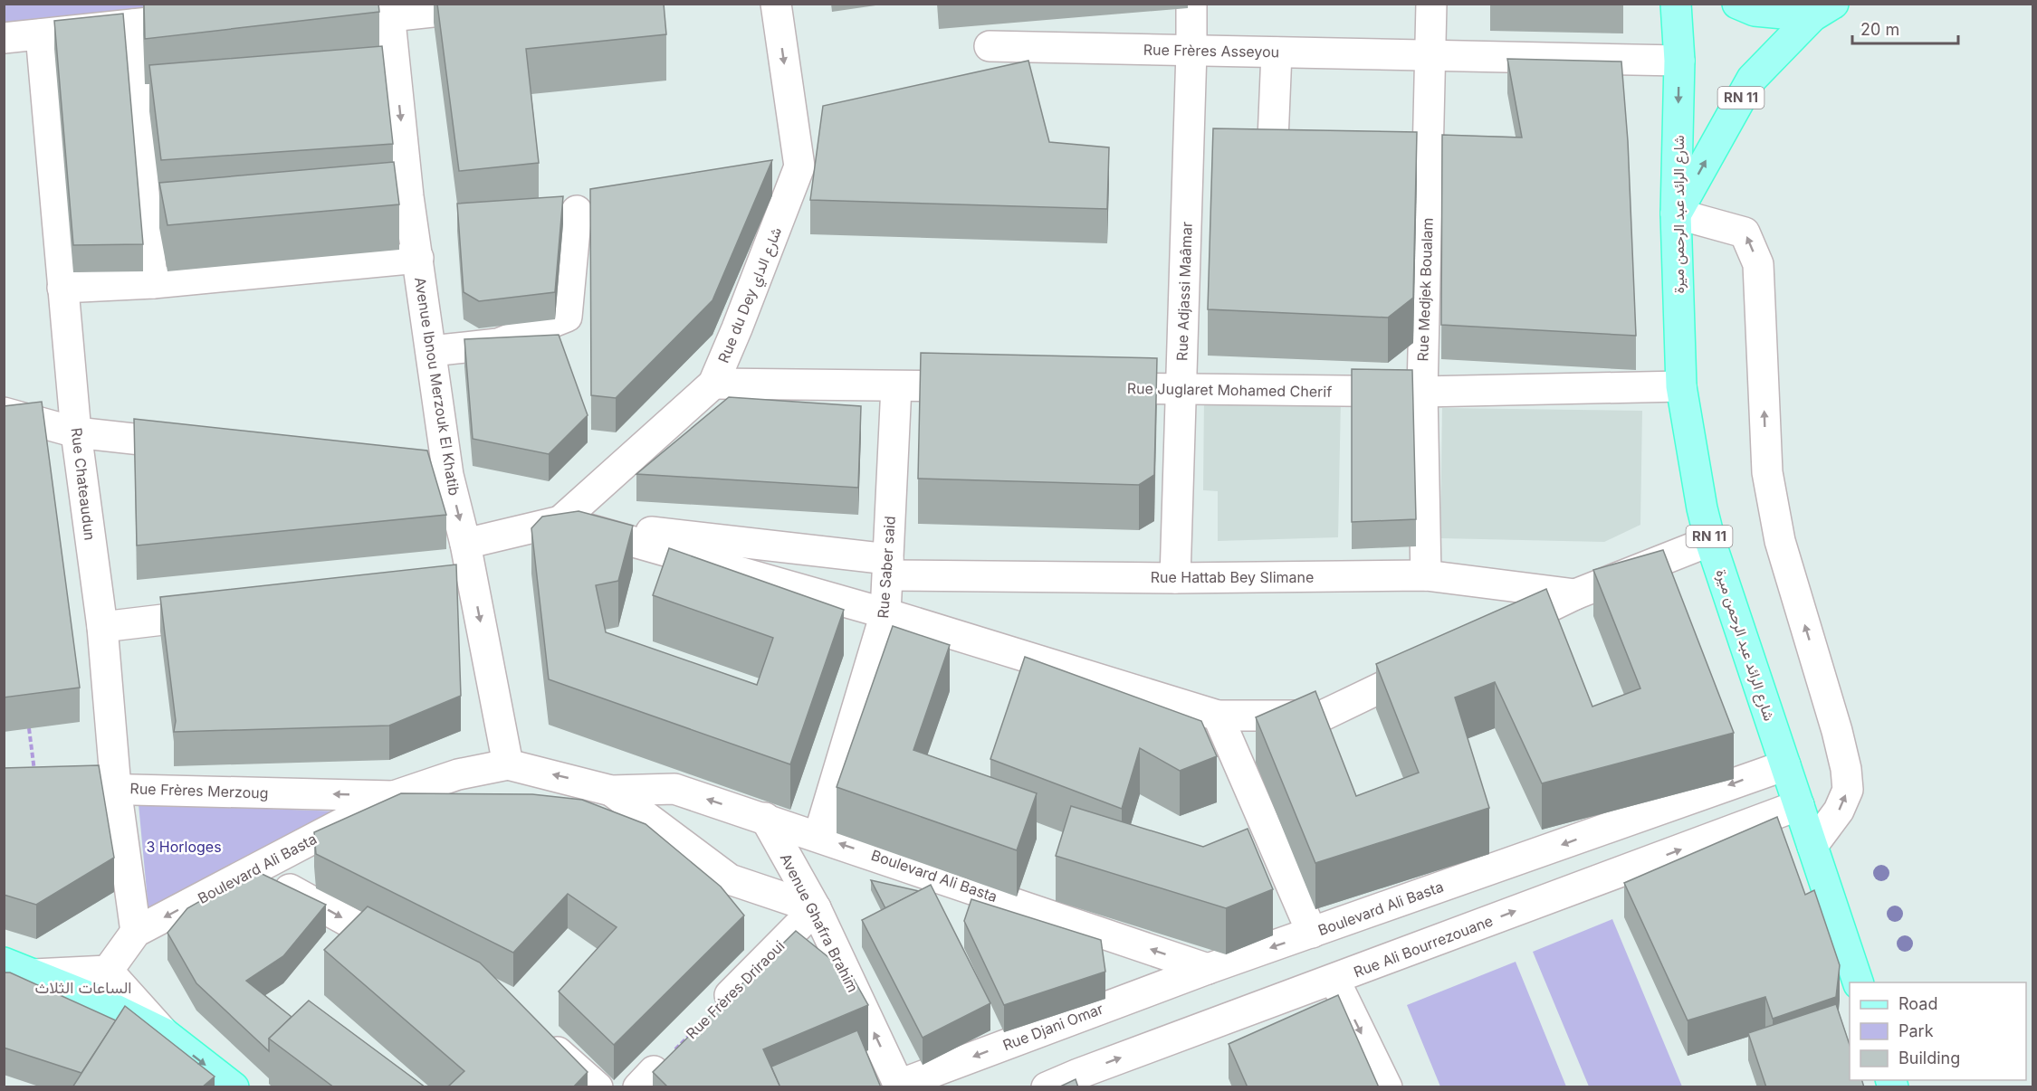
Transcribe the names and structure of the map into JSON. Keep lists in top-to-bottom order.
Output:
{
  "streets": {
    "main road": ["RN 11", "شارع الرائد عبد الرحمن ميرة"],
    "street": [
      "Rue Frères Asseyou",
      "Rue Medjek Boualam",
      "Rue Adjassi Maâmar",
      "Rue du Dey شارع الداي",
      "Avenue Ibnou Merzouk El Khatib",
      "Rue Juglaret Mohamed Cherif",
      "Rue Chateaudun",
      "Rue Saber said",
      "Rue Hattab Bey Slimane",
      "Rue Frères Merzoug",
      "Boulevard Ali Basta",
      "Avenue Ghafra Brahim",
      "Rue Ali Bourrezouane",
      "Rue Frères Driraoui",
      "Rue Djani Omar"
    ]
  },
  "crossings": [
    ["Rue Frères Asseyou", "شارع الرائد عبد الرحمن ميرة"],
    ["Rue Frères Asseyou", "Rue Medjek Boualam"],
    ["Rue Frères Asseyou", "Rue Adjassi Maâmar"],
    ["RN 11", "شارع الرائد عبد الرحمن ميرة"],
    ["شارع الرائد عبد الرحمن ميرة", "Rue Juglaret Mohamed Cherif"],
    ["شارع الرائد عبد الرحمن ميرة", "Boulevard Ali Basta"],
    ["شارع الرائد عبد الرحمن ميرة", "Rue Ali Bourrezouane"],
    ["Rue Medjek Boualam", "Rue Juglaret Mohamed Cherif"],
    ["Rue Medjek Boualam", "Rue Hattab Bey Slimane"],
    ["Rue Adjassi Maâmar", "Rue Juglaret Mohamed Cherif"],
    ["Rue Adjassi Maâmar", "Rue Hattab Bey Slimane"],
    ["Rue du Dey شارع الداي", "Rue Hattab Bey Slimane"],
    ["Avenue Ibnou Merzouk El Khatib", "Boulevard Ali Basta"],
    ["Rue Chateaudun", "Rue Frères Merzoug"],
    ["Rue Chateaudun", "Boulevard Ali Basta"],
    ["Rue Saber said", "Rue Hattab Bey Slimane"],
    ["Rue Saber said", "Boulevard Ali Basta"],
    ["Rue Frères Merzoug", "Boulevard Ali Basta"],
    ["Boulevard Ali Basta", "Avenue Ghafra Brahim"],
    ["Boulevard Ali Basta", "Rue Djani Omar"],
    ["Avenue Ghafra Brahim", "Rue Frères Driraoui"],
    ["Avenue Ghafra Brahim", "Rue Djani Omar"]
  ],
  "one_way": [
    "Rue du Dey شارع الداي",
    "Avenue Ghafra Brahim",
    "Rue Ali Bourrezouane",
    "Rue Djani Omar"
  ],
  "districts": ["الساعات الثلاث"],
  "parks": ["3 Horloges"],
  "legend": ["Road", "Park", "Building"],
  "scale_bar": "20 m"
}
